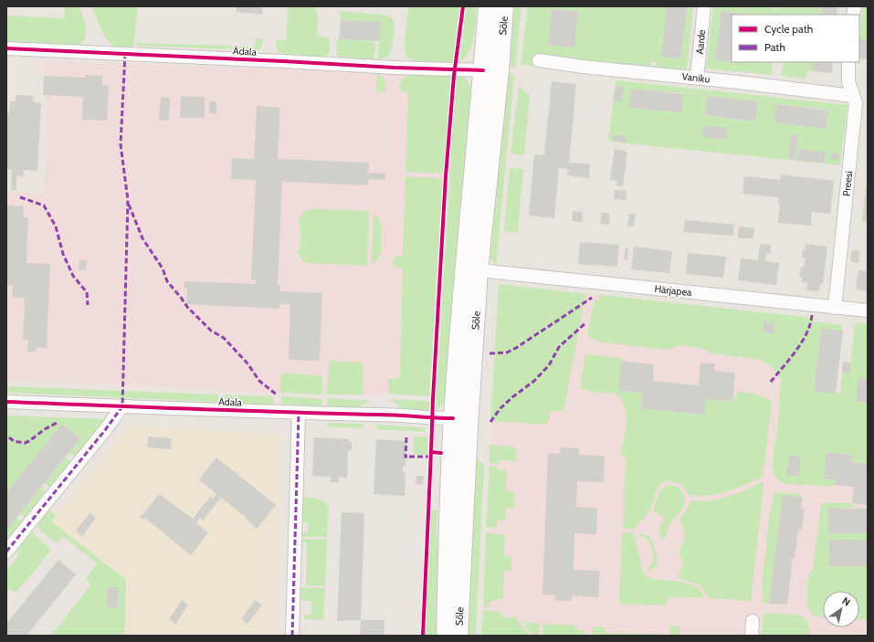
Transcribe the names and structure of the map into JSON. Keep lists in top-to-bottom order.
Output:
{
  "streets": {
    "main road": ["Sõle"],
    "street": [
      "Aarde",
      "Ädala",
      "Vaniku",
      "Preesi",
      "Härjapea"
    ]
  },
  "crossings": [
    ["Sõle", "Ädala"],
    ["Sõle", "Härjapea"],
    ["Aarde", "Vaniku"],
    ["Vaniku", "Preesi"],
    ["Preesi", "Härjapea"]
  ],
  "legend": ["Cycle path", "Path"],
  "north": "top right"
}
